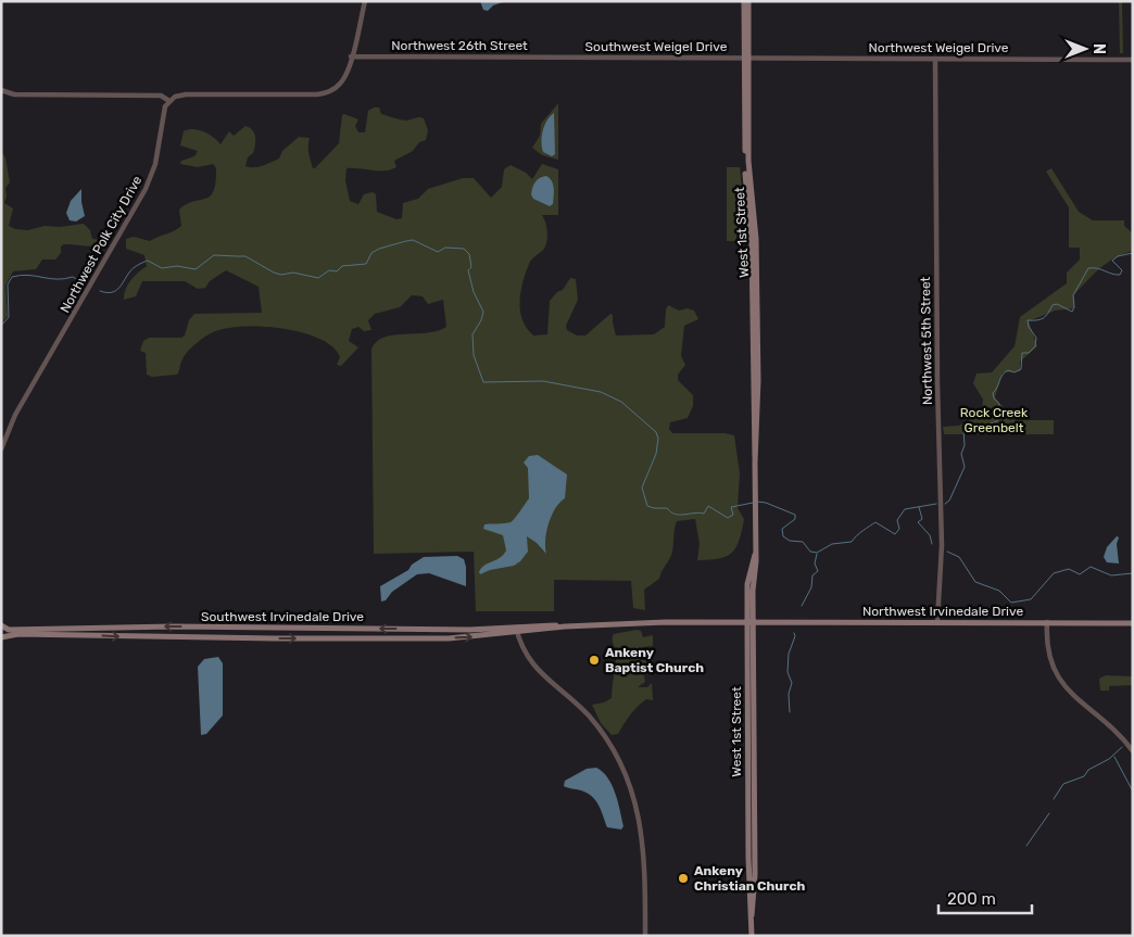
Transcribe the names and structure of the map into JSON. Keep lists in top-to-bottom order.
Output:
{
  "streets": {
    "main road": ["West 1st Street", "Northwest Irvinedale Drive", "Southwest Irvinedale Drive"],
    "street": [
      "Northwest 26th Street",
      "Southwest Weigel Drive",
      "Northwest Weigel Drive",
      "Northwest Polk City Drive",
      "Northwest 5th Street"
    ]
  },
  "crossings": [
    ["Northwest 26th Street", "Southwest Weigel Drive"],
    ["Southwest Weigel Drive", "Northwest Weigel Drive"],
    ["Southwest Weigel Drive", "West 1st Street"],
    ["Northwest Weigel Drive", "West 1st Street"],
    ["Northwest Weigel Drive", "Northwest 5th Street"],
    ["West 1st Street", "Northwest Irvinedale Drive"],
    ["West 1st Street", "Southwest Irvinedale Drive"],
    ["Northwest 5th Street", "Northwest Irvinedale Drive"],
    ["Northwest Irvinedale Drive", "Southwest Irvinedale Drive"]
  ],
  "parks": ["Rock Creek Greenbelt"],
  "places": ["Ankeny Baptist Church", "Ankeny Christian Church"],
  "scale_bar": "200 m",
  "north": "right"
}
